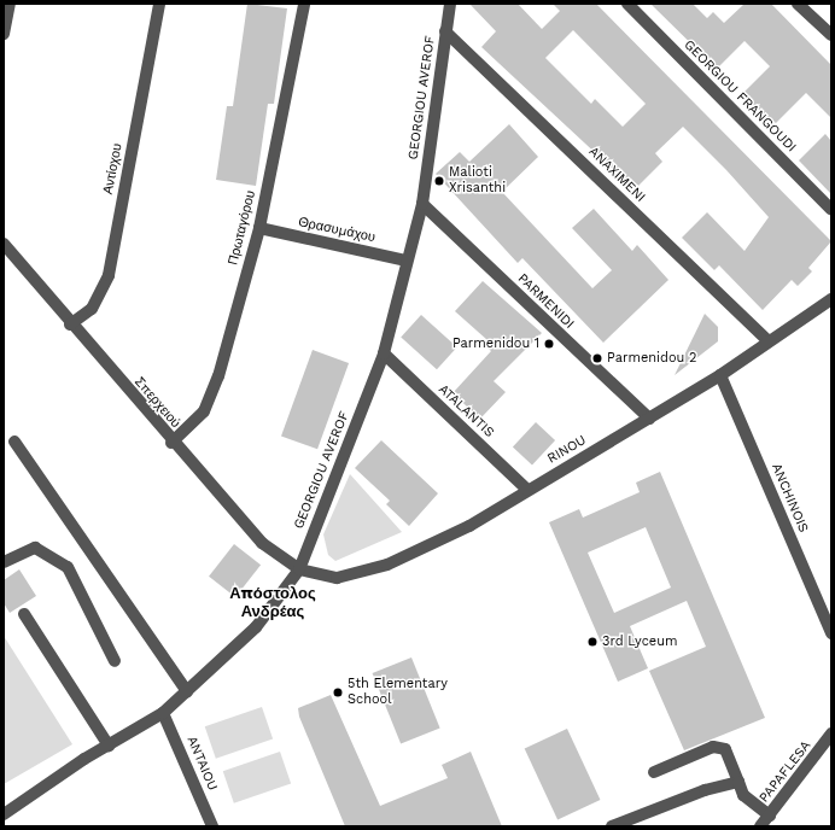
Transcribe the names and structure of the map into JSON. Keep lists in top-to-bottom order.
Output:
{
  "streets": {
    "street": [
      "GEORGIOU FRANGOUDI",
      "GEORGIOU AVEROF",
      "Αντίοχου",
      "ANAXIMENI",
      "Πρωταγόρου",
      "Θρασυμάχου",
      "PARMENIDI",
      "Σπερχειού",
      "ATALANTIS",
      "RINOU",
      "ANCHINOIS",
      "ANTAIOU",
      "PAPAFLESA"
    ]
  },
  "crossings": [
    ["GEORGIOU AVEROF", "ANAXIMENI"],
    ["GEORGIOU AVEROF", "Θρασυμάχου"],
    ["GEORGIOU AVEROF", "PARMENIDI"],
    ["GEORGIOU AVEROF", "Σπερχειού"],
    ["GEORGIOU AVEROF", "ATALANTIS"],
    ["GEORGIOU AVEROF", "RINOU"],
    ["GEORGIOU AVEROF", "ANTAIOU"],
    ["Αντίοχου", "Σπερχειού"],
    ["ANAXIMENI", "RINOU"],
    ["Πρωταγόρου", "Θρασυμάχου"],
    ["Πρωταγόρου", "Σπερχειού"],
    ["PARMENIDI", "RINOU"],
    ["Σπερχειού", "RINOU"],
    ["ATALANTIS", "RINOU"],
    ["RINOU", "ANCHINOIS"]
  ],
  "districts": ["Απόστολος Ανδρέας"],
  "places": [
    "Malioti Xrisanthi",
    "Parmenidou 1",
    "Parmenidou 2",
    "3rd Lyceum",
    "5th Elementary School"
  ]
}
